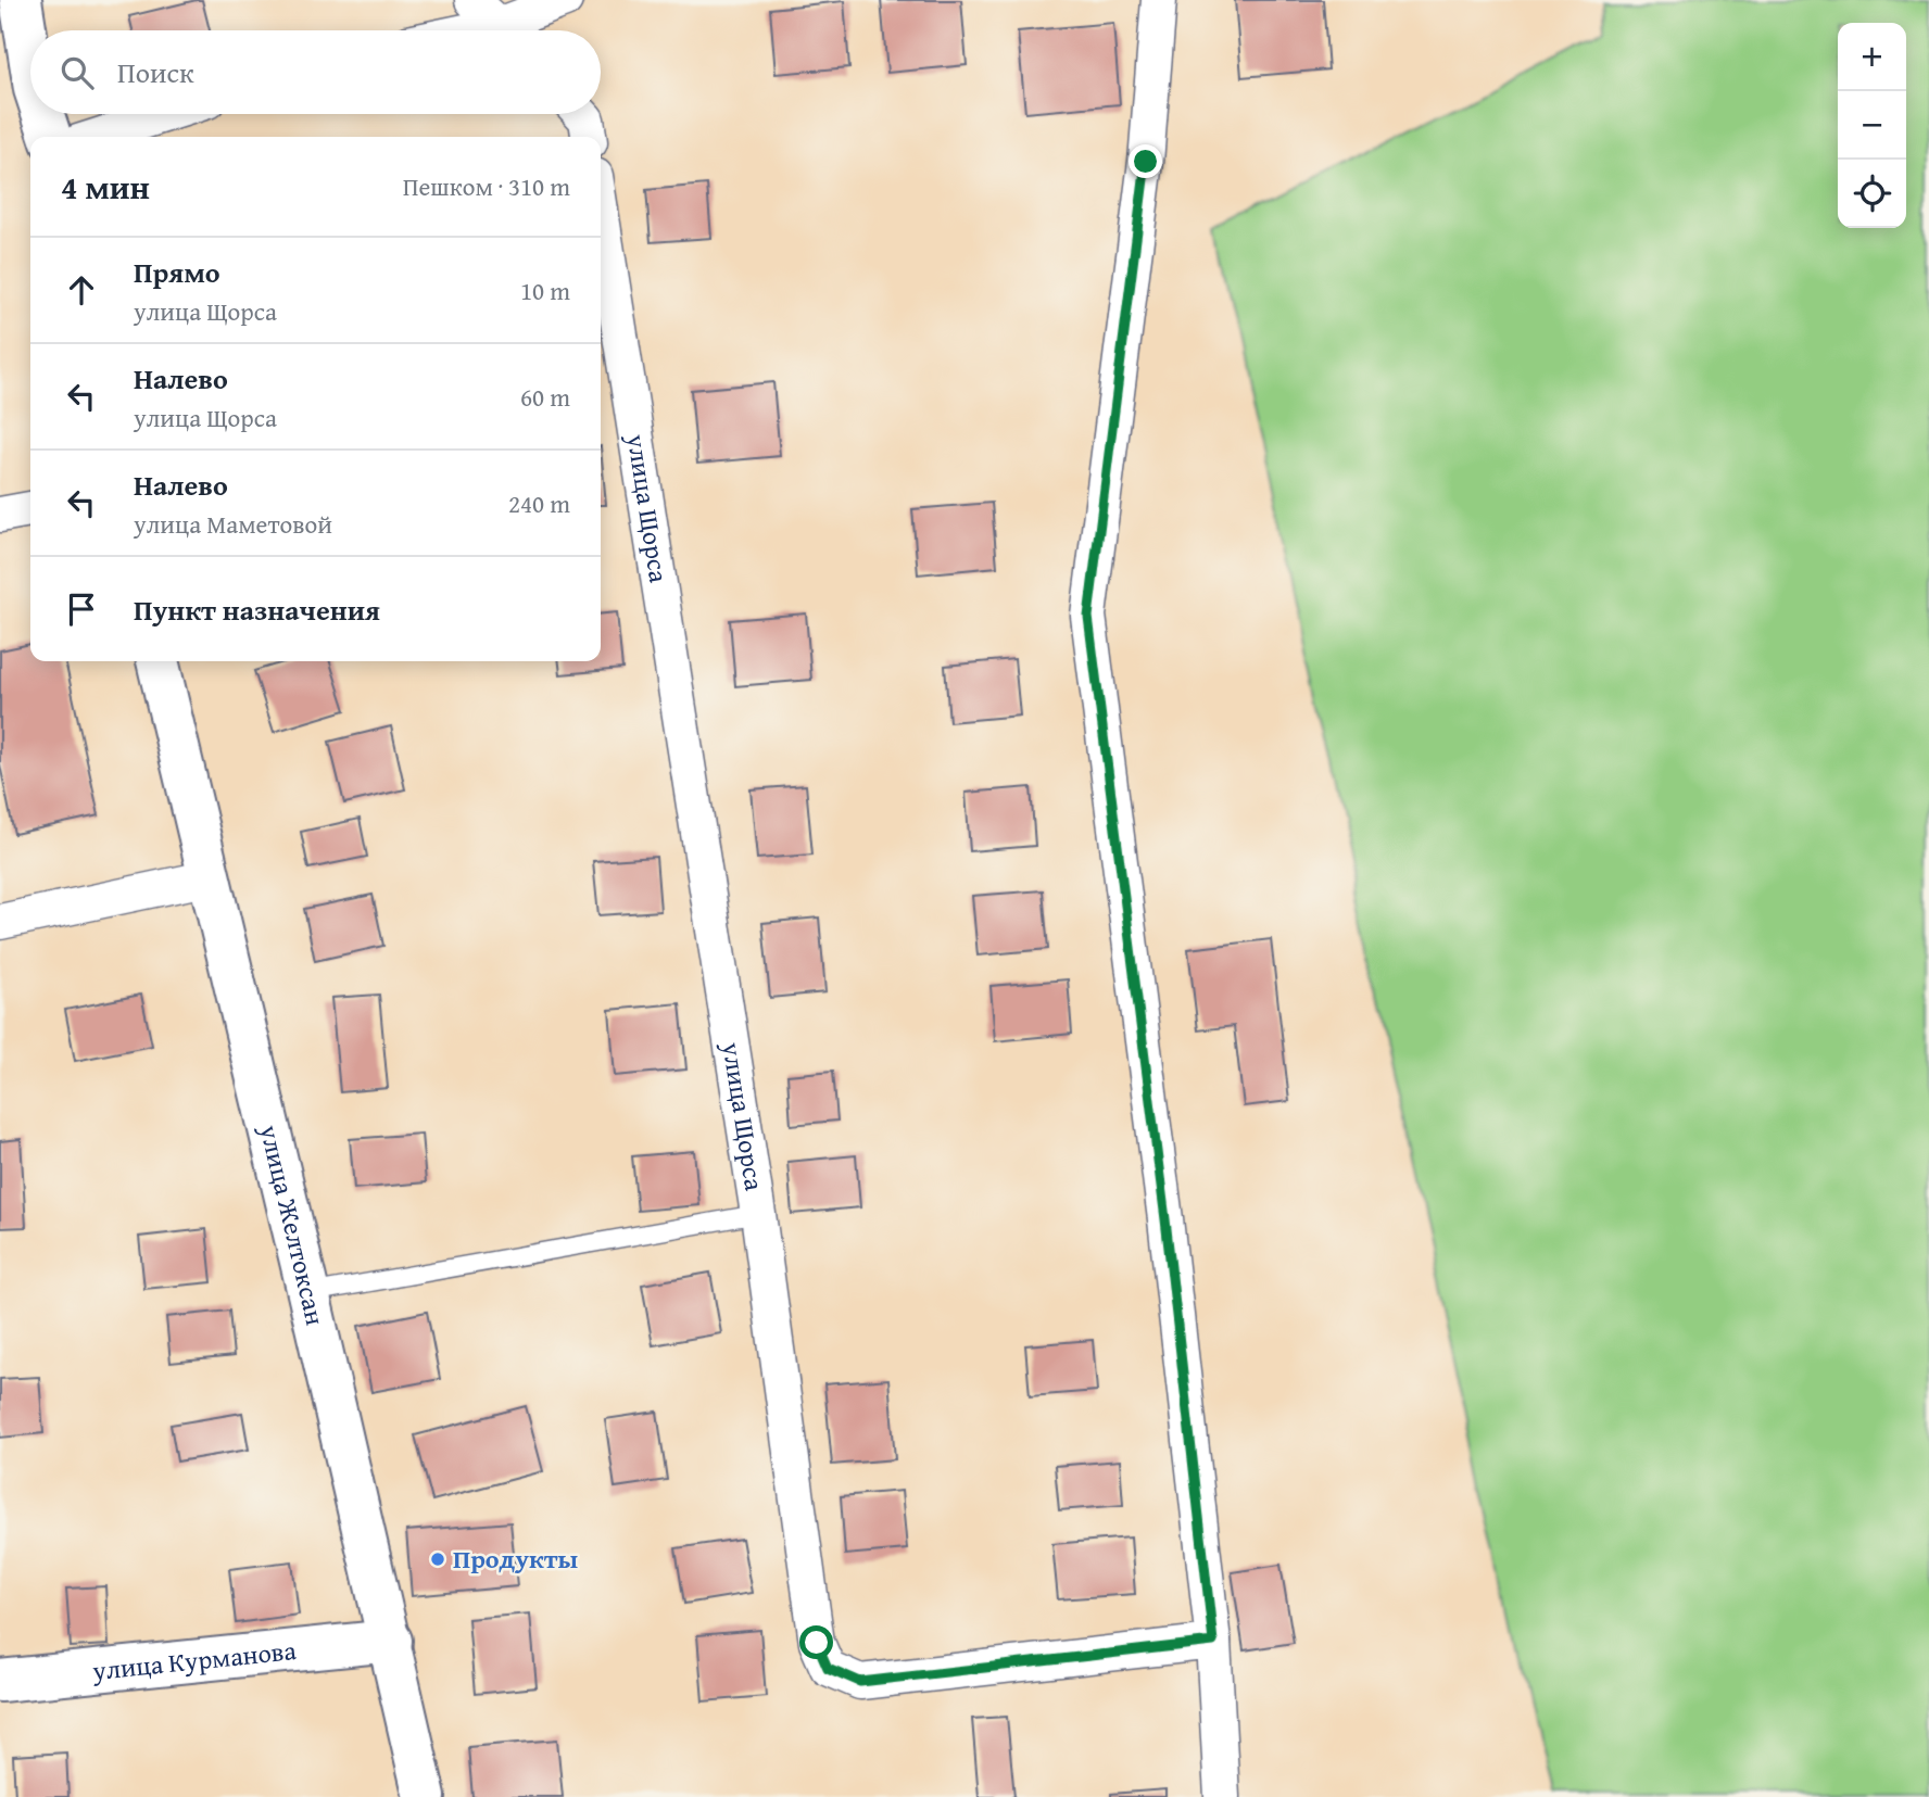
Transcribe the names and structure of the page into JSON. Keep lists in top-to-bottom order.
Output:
{
  "streets": {
    "street": ["улица Щорса", "улица Желтоксан", "улица Курманова"]
  },
  "crossings": [
    ["улица Желтоксан", "улица Курманова"]
  ],
  "places": ["Продукты"],
  "page": {
    "map_buttons": ["+", "−"],
    "search": "Поиск",
    "heading": ["4 мин", "Пешком · 310 m"],
    "list": [
      ["Прямо", "улица Щорса", "10 m"],
      ["Налево", "улица Щорса", "60 m"],
      ["Налево", "улица Маметовой", "240 m"],
      "Пункт назначения"
    ]
  }
}
